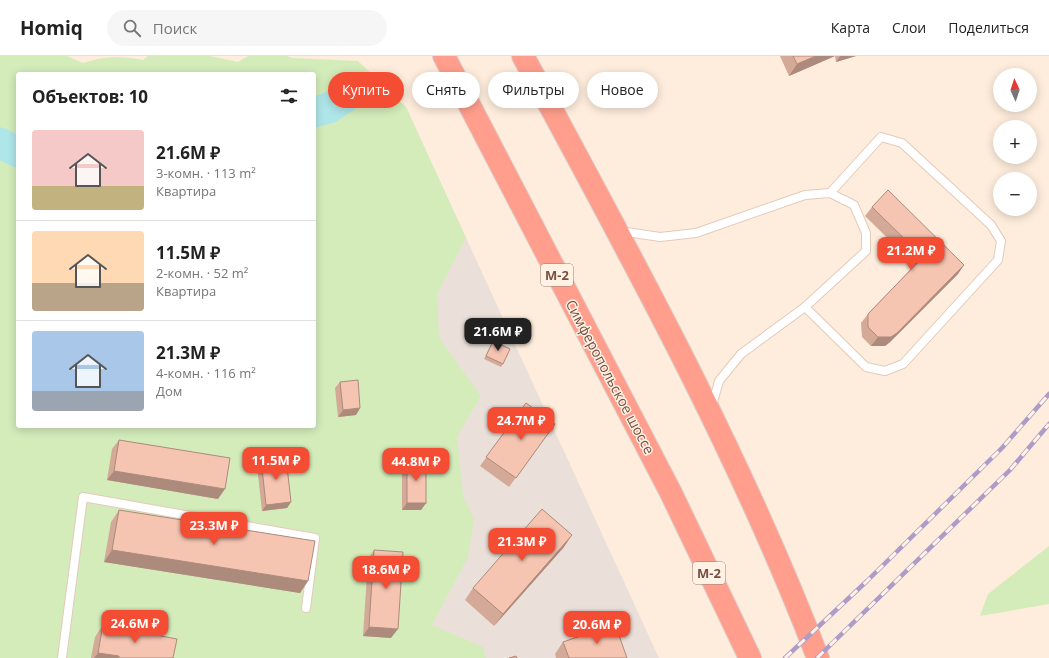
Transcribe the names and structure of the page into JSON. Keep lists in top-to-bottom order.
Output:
{
  "streets": {
    "highway": ["М-2", "Симферопольское шоссе"]
  },
  "north": "top",
  "page": {
    "header": "Homiq",
    "search": "Поиск",
    "nav": ["Карта", "Слои", "Поделиться"],
    "map_buttons": ["+", "−"],
    "chip": [
      "Купить",
      "Снять",
      "Фильтры",
      "Новое"
    ],
    "heading": "Объектов: 10",
    "list": [
      {
        "name": "21.6M ₽",
        "note": "3-комн. · 113 m² · Квартира"
      },
      {
        "name": "11.5M ₽",
        "note": "2-комн. · 52 m² · Квартира"
      },
      {
        "name": "21.3M ₽",
        "note": "4-комн. · 116 m² · Дом"
      }
    ],
    "price": [
      "21.2M ₽",
      "21.6M ₽",
      "24.7M ₽",
      "11.5M ₽",
      "44.8M ₽",
      "23.3M ₽",
      "21.3M ₽",
      "18.6M ₽",
      "24.6M ₽",
      "20.6M ₽"
    ]
  }
}
